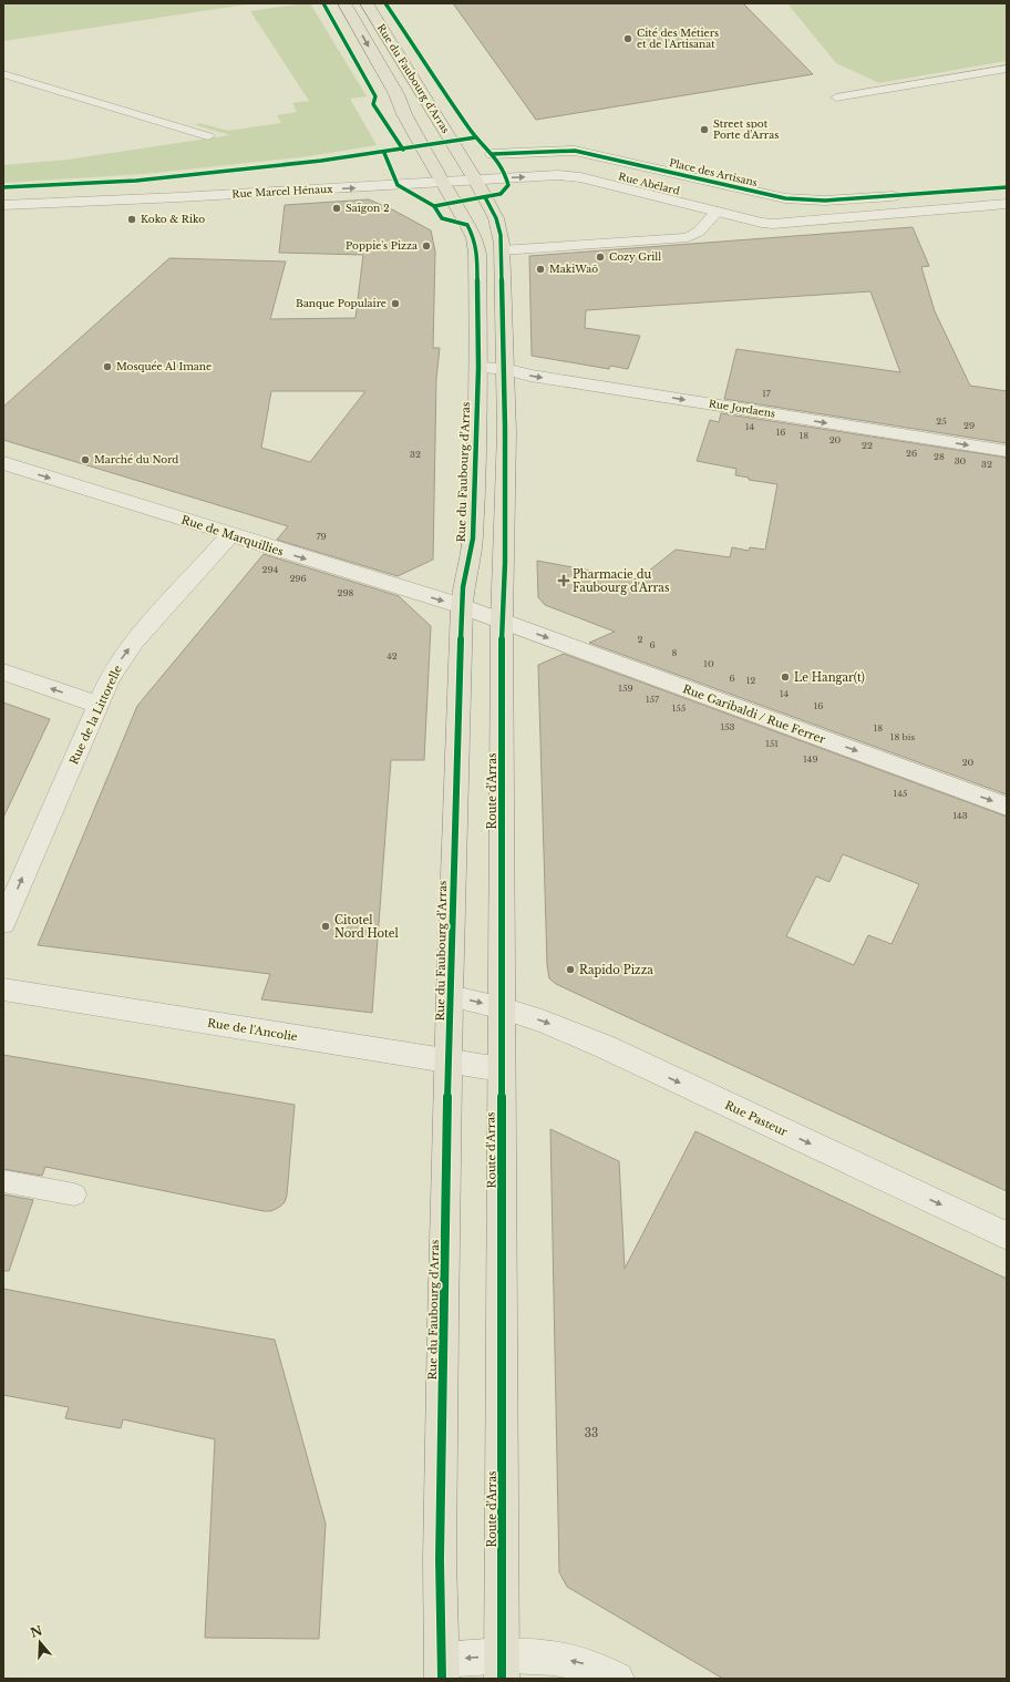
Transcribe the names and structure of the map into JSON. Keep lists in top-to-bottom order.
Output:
{
  "streets": {
    "main road": ["Rue du Faubourg d'Arras", "Route d'Arras"],
    "street": [
      "Place des Artisans",
      "Rue Abélard",
      "Rue Marcel Hénaux",
      "Rue Jordaens",
      "Rue de Marquillies",
      "Rue Garibaldi / Rue Ferrer",
      "Rue de la Littorelle",
      "Rue de l'Ancolie",
      "Rue Pasteur"
    ]
  },
  "crossings": [
    ["Rue du Faubourg d'Arras", "Rue Abélard"],
    ["Rue du Faubourg d'Arras", "Rue Marcel Hénaux"],
    ["Rue du Faubourg d'Arras", "Rue Jordaens"],
    ["Rue du Faubourg d'Arras", "Rue de Marquillies"],
    ["Rue du Faubourg d'Arras", "Rue Garibaldi / Rue Ferrer"],
    ["Rue du Faubourg d'Arras", "Route d'Arras"],
    ["Rue du Faubourg d'Arras", "Rue de l'Ancolie"],
    ["Rue du Faubourg d'Arras", "Rue Pasteur"],
    ["Rue Abélard", "Rue Marcel Hénaux"],
    ["Rue de Marquillies", "Rue Garibaldi / Rue Ferrer"],
    ["Rue de Marquillies", "Rue de la Littorelle"],
    ["Rue de Marquillies", "Route d'Arras"],
    ["Rue Garibaldi / Rue Ferrer", "Route d'Arras"],
    ["Route d'Arras", "Rue de l'Ancolie"],
    ["Route d'Arras", "Rue Pasteur"]
  ],
  "one_way": [
    "Rue Jordaens",
    "Rue de Marquillies",
    "Rue Garibaldi / Rue Ferrer",
    "Rue de la Littorelle",
    "Rue Pasteur"
  ],
  "places": {
    "other": [
      "Cité des Métiers et de l'Artisanat",
      "Street spot Porte d'Arras",
      "Saïgon 2",
      "Koko & Riko",
      "Poppie's Pizza",
      "Cozy Grill",
      "MakiWaō",
      "Banque Populaire",
      "Mosquée Al Imane",
      "Marché du Nord",
      "Le Hangar(t)",
      "Citotel Nord Hotel",
      "Rapido Pizza"
    ],
    "health": ["Pharmacie du Faubourg d'Arras"]
  },
  "house_numbers": [
    "17",
    "25",
    "29",
    "14",
    "16",
    "18",
    "20",
    "22",
    "26",
    "32",
    "28",
    "30",
    "32",
    "79",
    "294",
    "296",
    "298",
    "2",
    "6",
    "8",
    "42",
    "10",
    "6",
    "12",
    "159",
    "14",
    "157",
    "16",
    "155",
    "153",
    "18",
    "18 bis",
    "151",
    "149",
    "20",
    "145",
    "143",
    "33"
  ],
  "north": "top"
}
